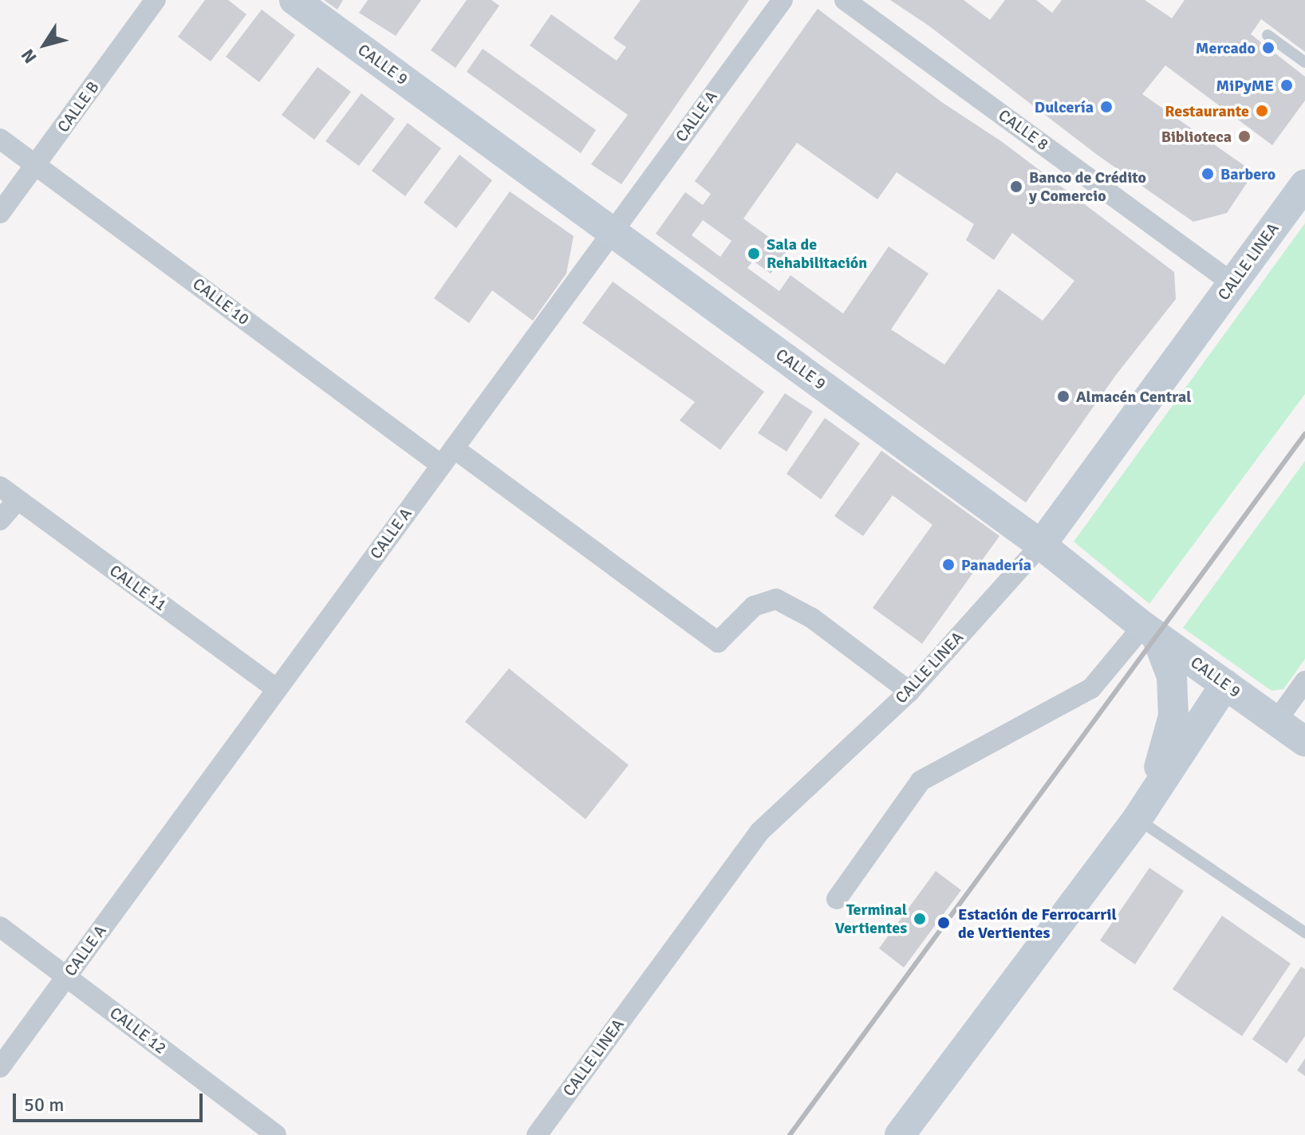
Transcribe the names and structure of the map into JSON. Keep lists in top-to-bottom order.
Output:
{
  "streets": {
    "main road": ["CALLE 9", "CALLE LINEA"],
    "street": [
      "CALLE B",
      "CALLE A",
      "CALLE 8",
      "CALLE 10",
      "CALLE 11",
      "CALLE 12"
    ]
  },
  "crossings": [
    ["CALLE 9", "CALLE A"],
    ["CALLE 9", "CALLE LINEA"],
    ["CALLE B", "CALLE 10"],
    ["CALLE A", "CALLE 10"],
    ["CALLE A", "CALLE 11"],
    ["CALLE A", "CALLE 12"],
    ["CALLE 8", "CALLE LINEA"],
    ["CALLE LINEA", "CALLE 10"]
  ],
  "places": [
    "Mercado",
    "MiPyME",
    "Dulcería",
    "Restaurante",
    "Biblioteca",
    "Barbero",
    "Banco de Crédito y Comercio",
    "Sala de Rehabilitación",
    "Almacén Central",
    "Panadería",
    "Terminal Vertientes",
    "Estación de Ferrocarril de Vertientes"
  ],
  "scale_bar": "50 m",
  "north": "bottom left"
}
